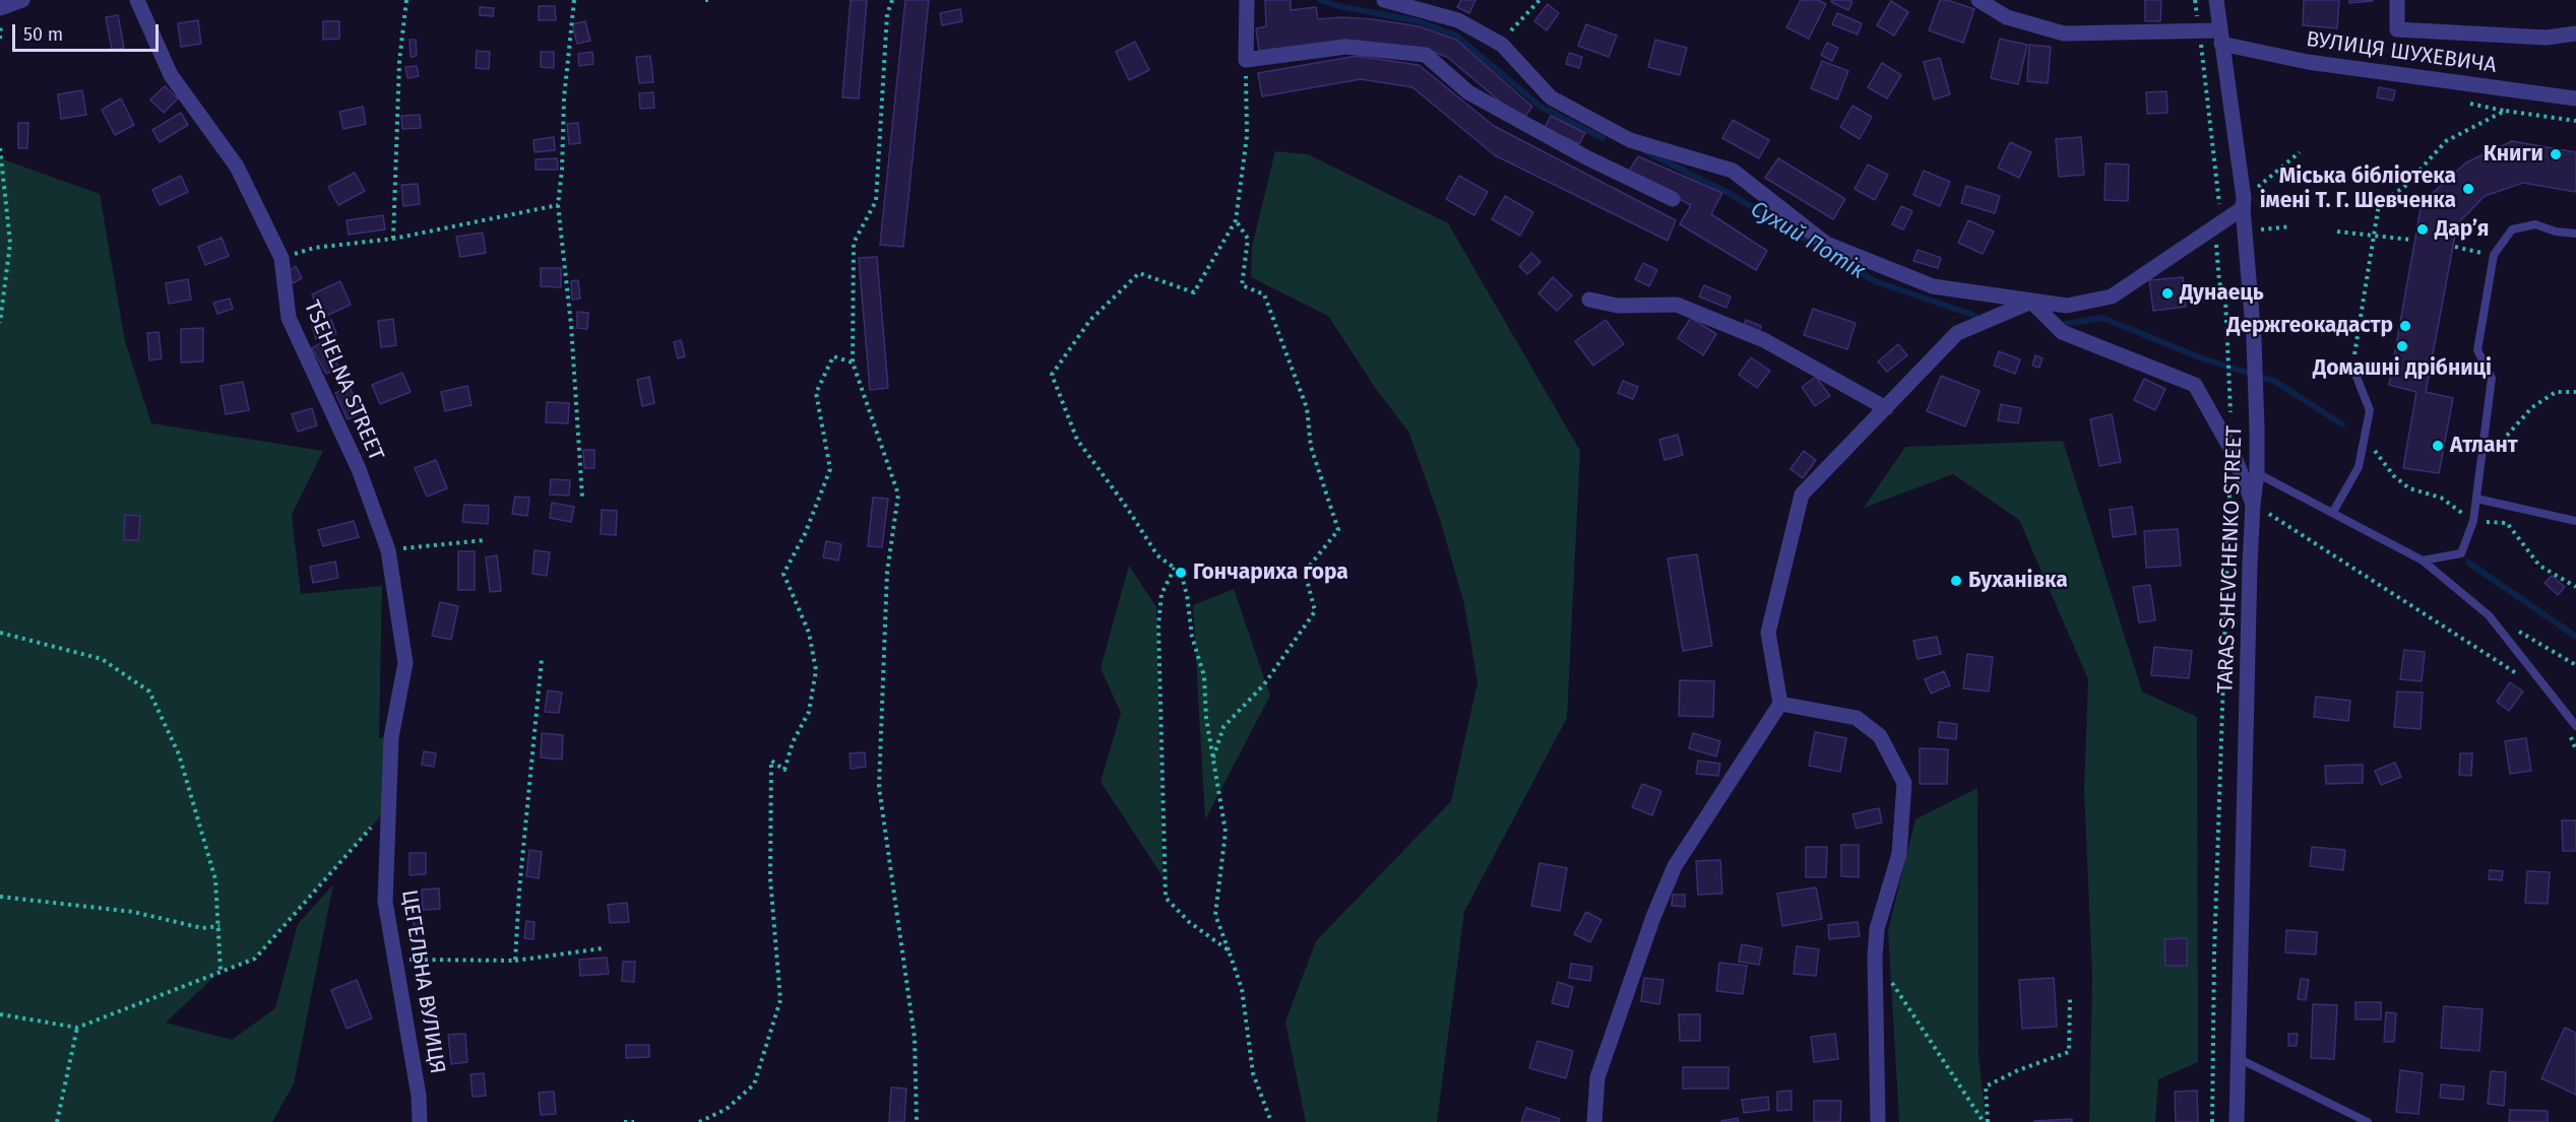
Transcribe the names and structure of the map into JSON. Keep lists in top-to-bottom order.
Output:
{
  "streets": {
    "street": [
      "ВУЛИЦЯ ШУХЕВИЧА",
      "TSEHELNA STREET",
      "TARAS SHEVCHENKO STREET",
      "ЦЕГЕЛЬНА ВУЛИЦЯ"
    ]
  },
  "crossings": [
    ["ВУЛИЦЯ ШУХЕВИЧА", "TARAS SHEVCHENKO STREET"],
    ["TSEHELNA STREET", "ЦЕГЕЛЬНА ВУЛИЦЯ"]
  ],
  "water": ["Сухий Потік"],
  "places": [
    "Книги",
    "Міська бібліотека імені Т. Г. Шевченка",
    "Дар’я",
    "Дунаець",
    "Держгеокадастр",
    "Домашні дрібниці",
    "Атлант",
    "Гончариха гора",
    "Буханівка"
  ],
  "scale_bar": "50 m"
}
